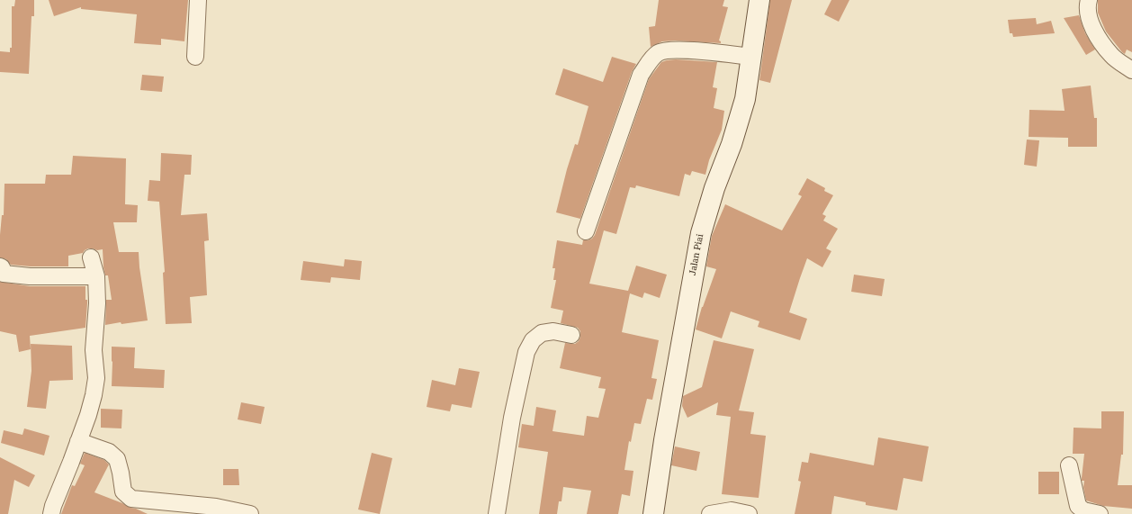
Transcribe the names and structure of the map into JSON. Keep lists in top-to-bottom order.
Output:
{
  "streets": {
    "street": ["Jalan Piai"]
  }
}
